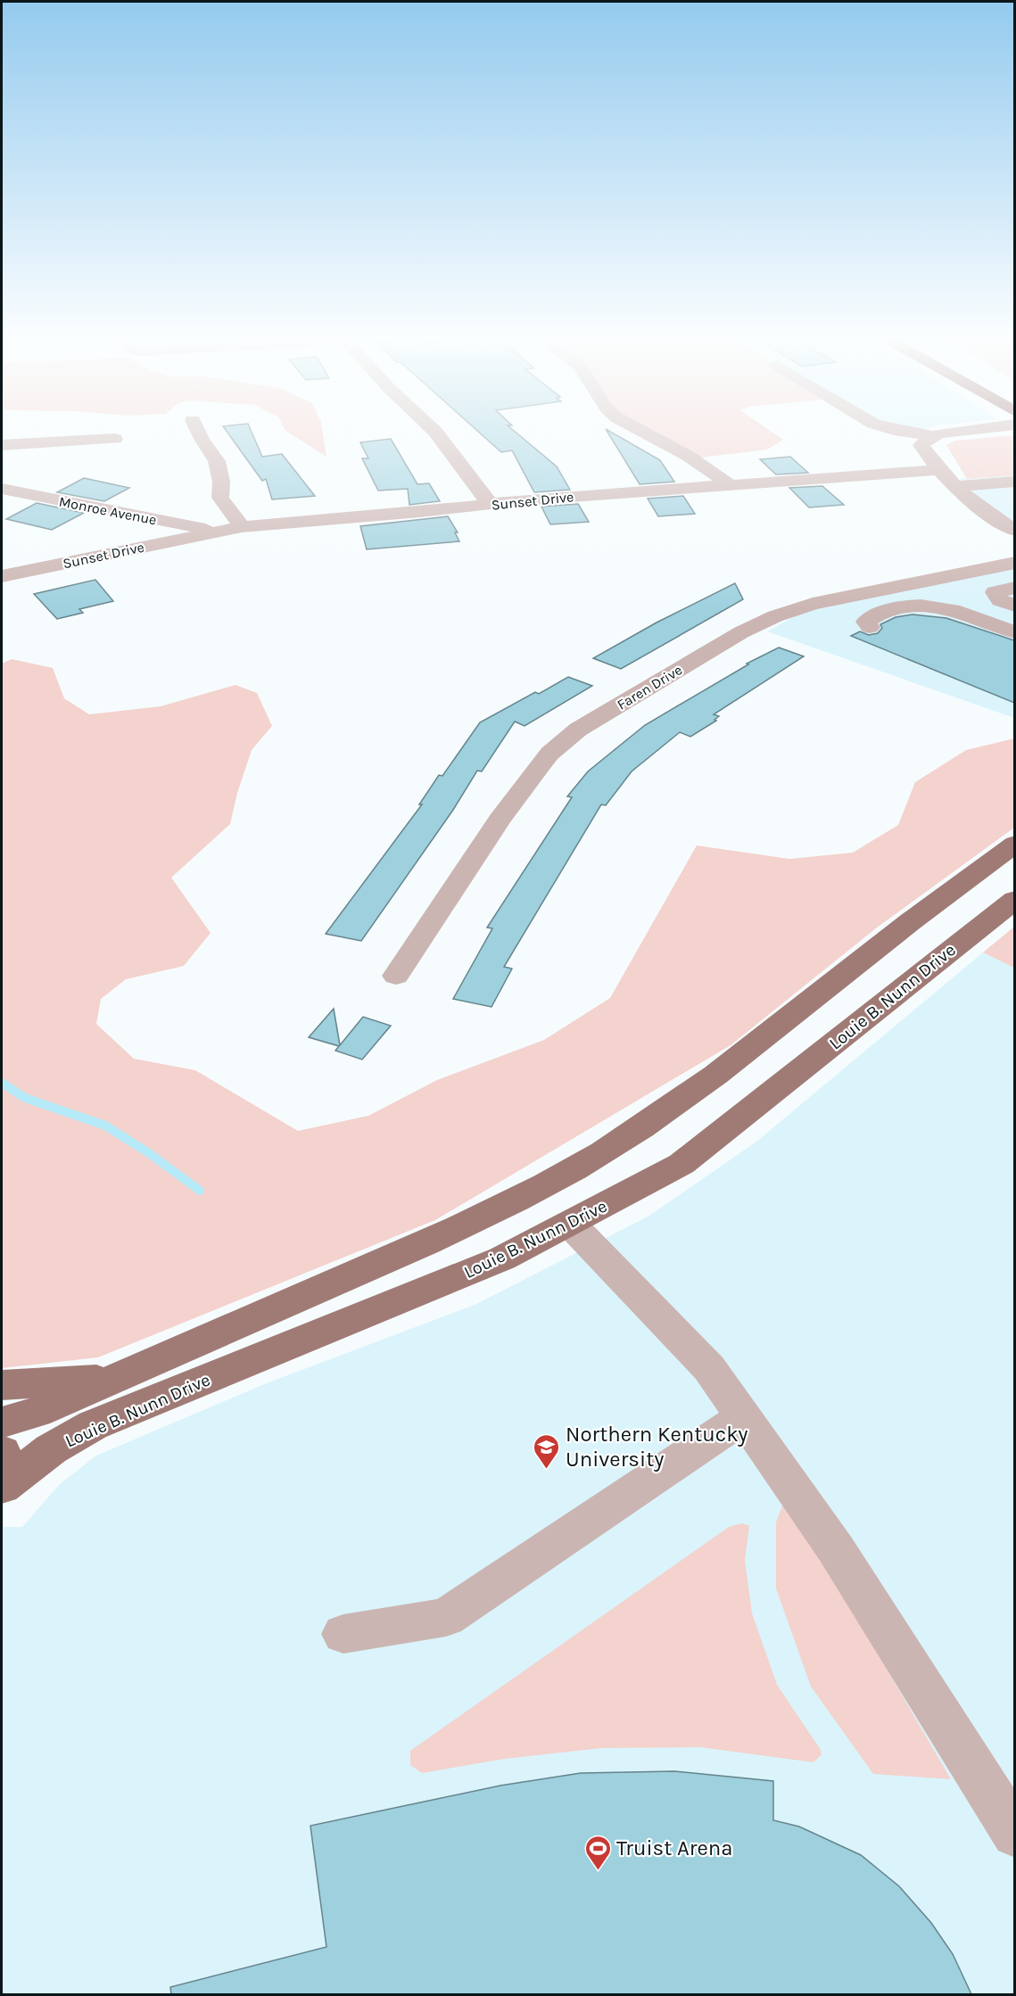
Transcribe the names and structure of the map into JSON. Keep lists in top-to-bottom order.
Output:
{
  "streets": {
    "main road": ["Louie B. Nunn Drive"],
    "street": ["Sunset Drive", "Monroe Avenue", "Faren Drive"]
  },
  "crossings": [
    ["Sunset Drive", "Monroe Avenue"]
  ],
  "places": {
    "school or university": ["Northern Kentucky University"],
    "sports": ["Truist Arena"]
  }
}
